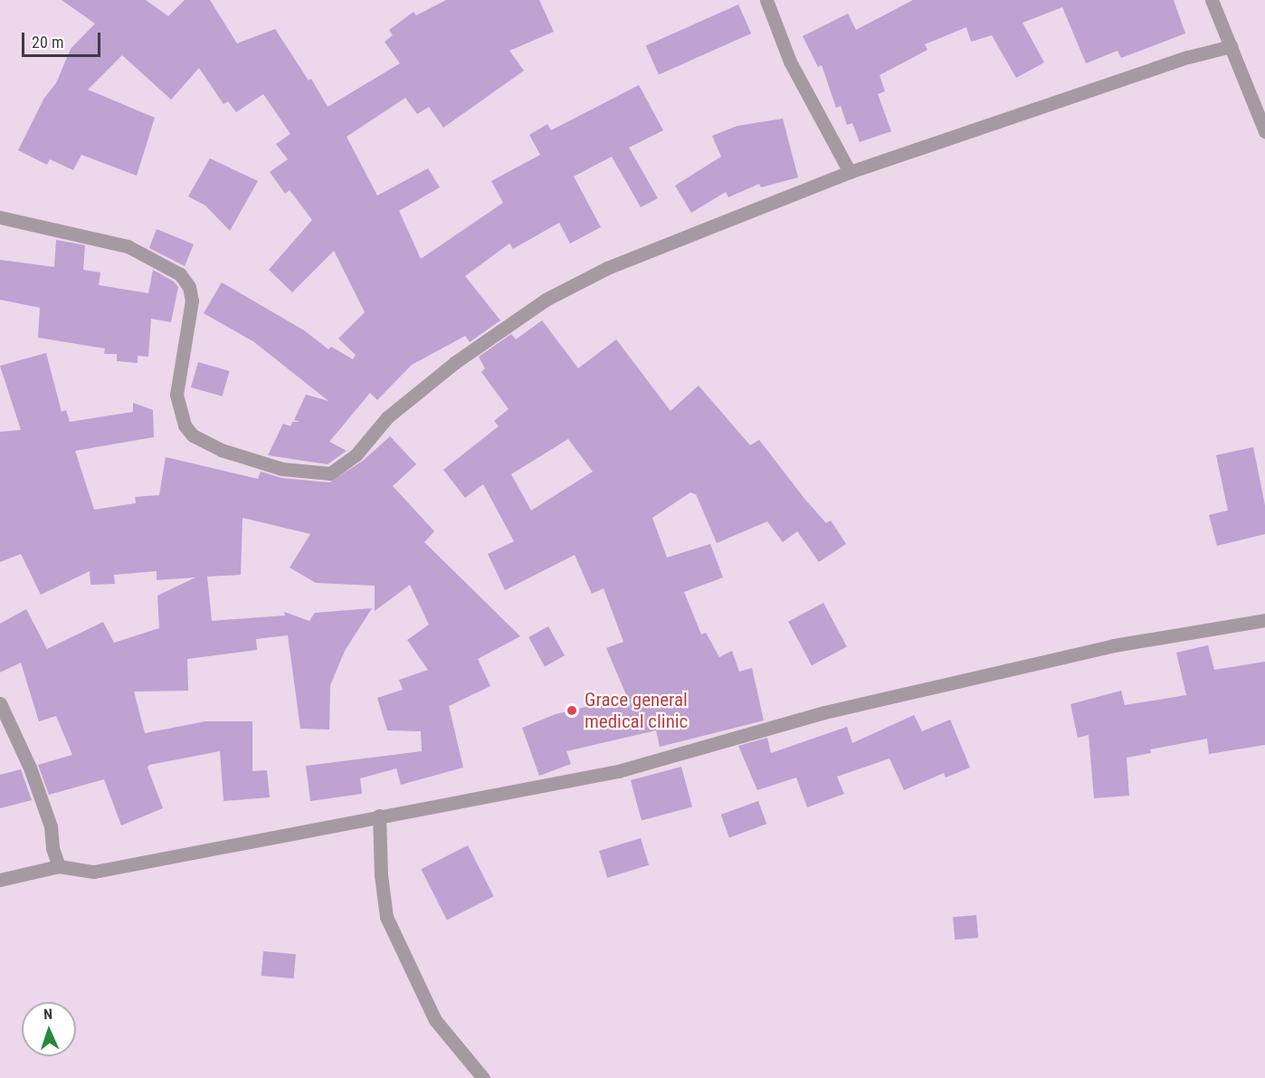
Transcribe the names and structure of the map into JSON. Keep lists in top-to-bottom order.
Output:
{
  "places": ["Grace general medical clinic"],
  "scale_bar": "20 m",
  "north": "top"
}
